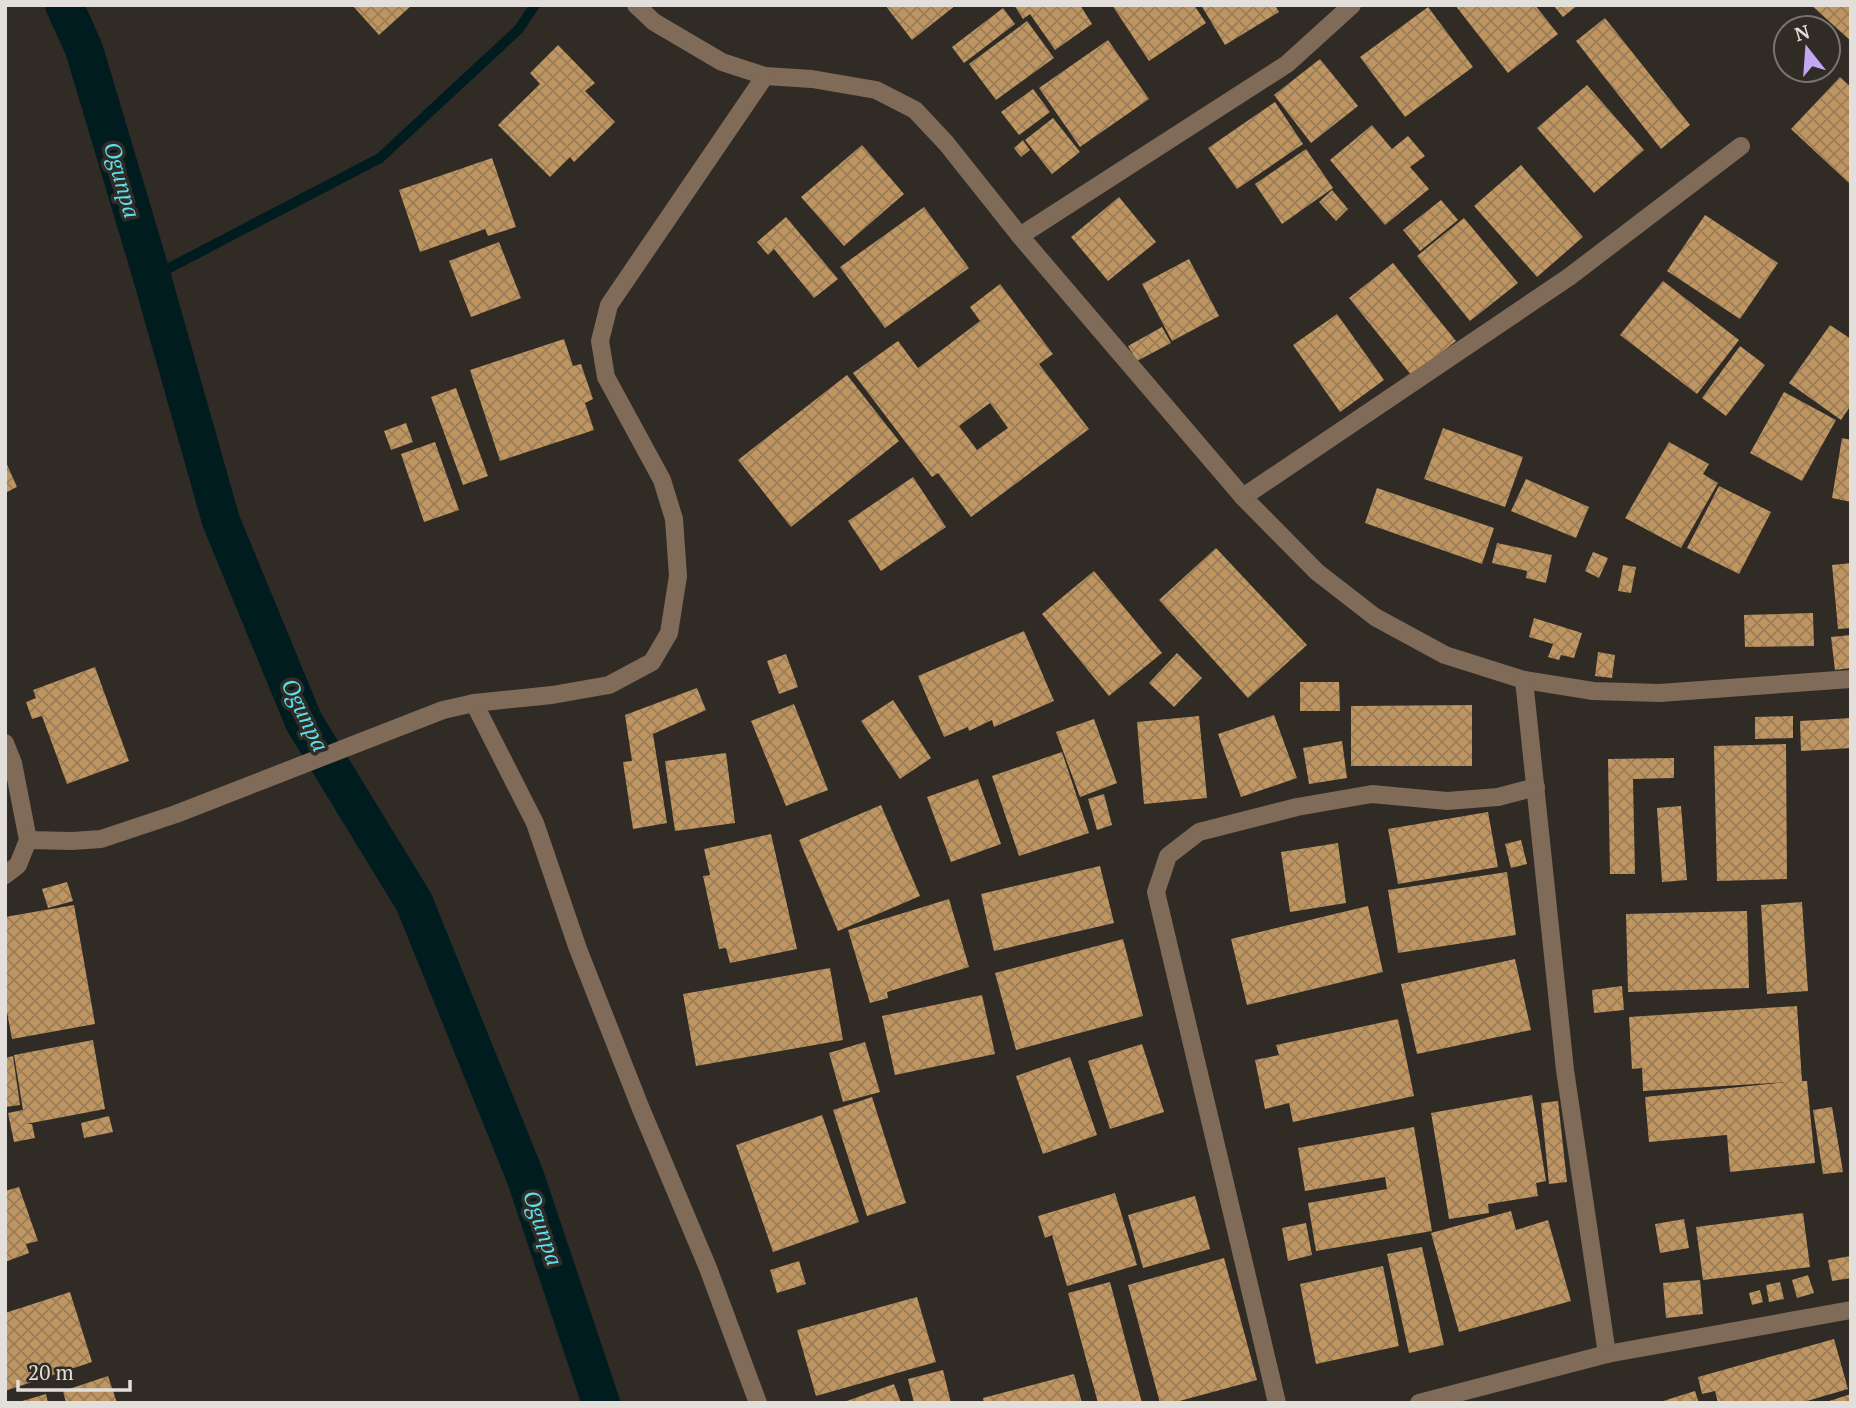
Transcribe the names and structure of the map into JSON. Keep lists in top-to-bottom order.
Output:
{
  "water": ["Ogunpa"],
  "scale_bar": "20 m",
  "north": "top"
}
